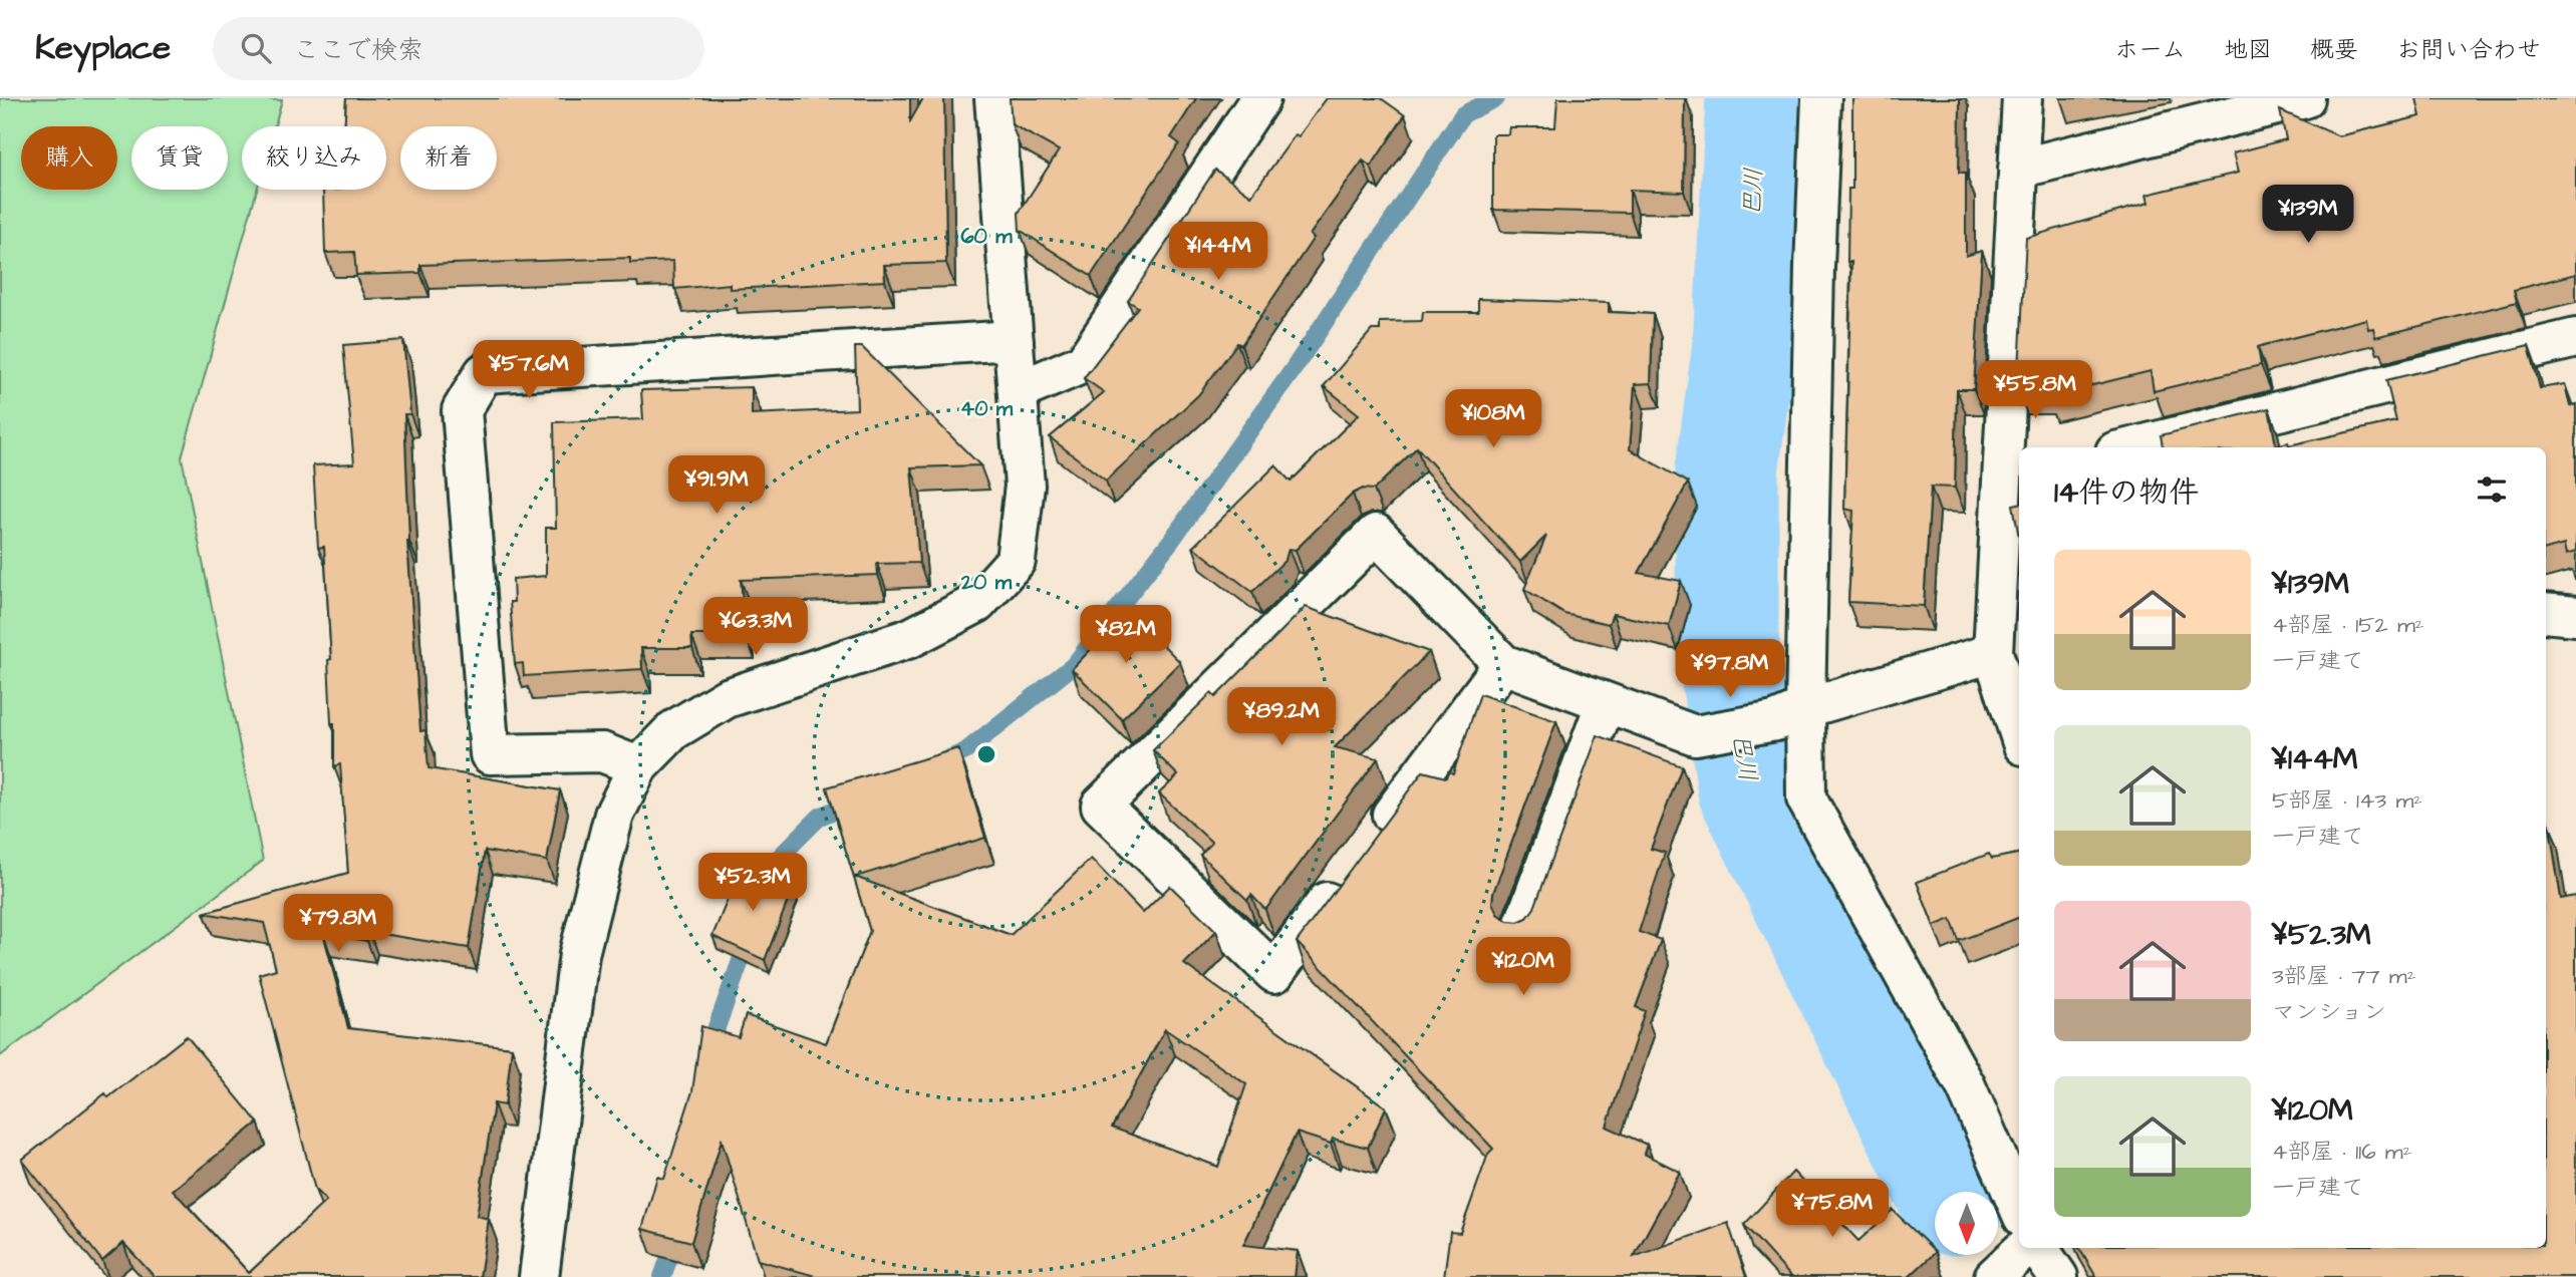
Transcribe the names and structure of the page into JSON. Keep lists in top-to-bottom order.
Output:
{
  "water": ["巴川"],
  "north": "bottom",
  "page": {
    "header": "Keyplace",
    "search": "ここで検索",
    "nav": [
      "ホーム",
      "地図",
      "概要",
      "お問い合わせ"
    ],
    "chip": [
      "購入",
      "賃貸",
      "絞り込み",
      "新着"
    ],
    "price": [
      "¥139M",
      "¥144M",
      "¥57.6M",
      "¥55.8M",
      "¥108M",
      "¥91.9M",
      "¥63.3M",
      "¥82M",
      "¥97.8M",
      "¥89.2M",
      "¥52.3M",
      "¥79.8M",
      "¥120M",
      "¥75.8M"
    ],
    "heading": "14件の物件",
    "list": [
      {
        "name": "¥139M",
        "note": "4部屋 · 152 m² · 一戸建て"
      },
      {
        "name": "¥144M",
        "note": "5部屋 · 143 m² · 一戸建て"
      },
      {
        "name": "¥52.3M",
        "note": "3部屋 · 77 m² · マンション"
      },
      {
        "name": "¥120M",
        "note": "4部屋 · 116 m² · 一戸建て"
      }
    ]
  },
  "rings": ["60 m", "40 m", "20 m"]
}
